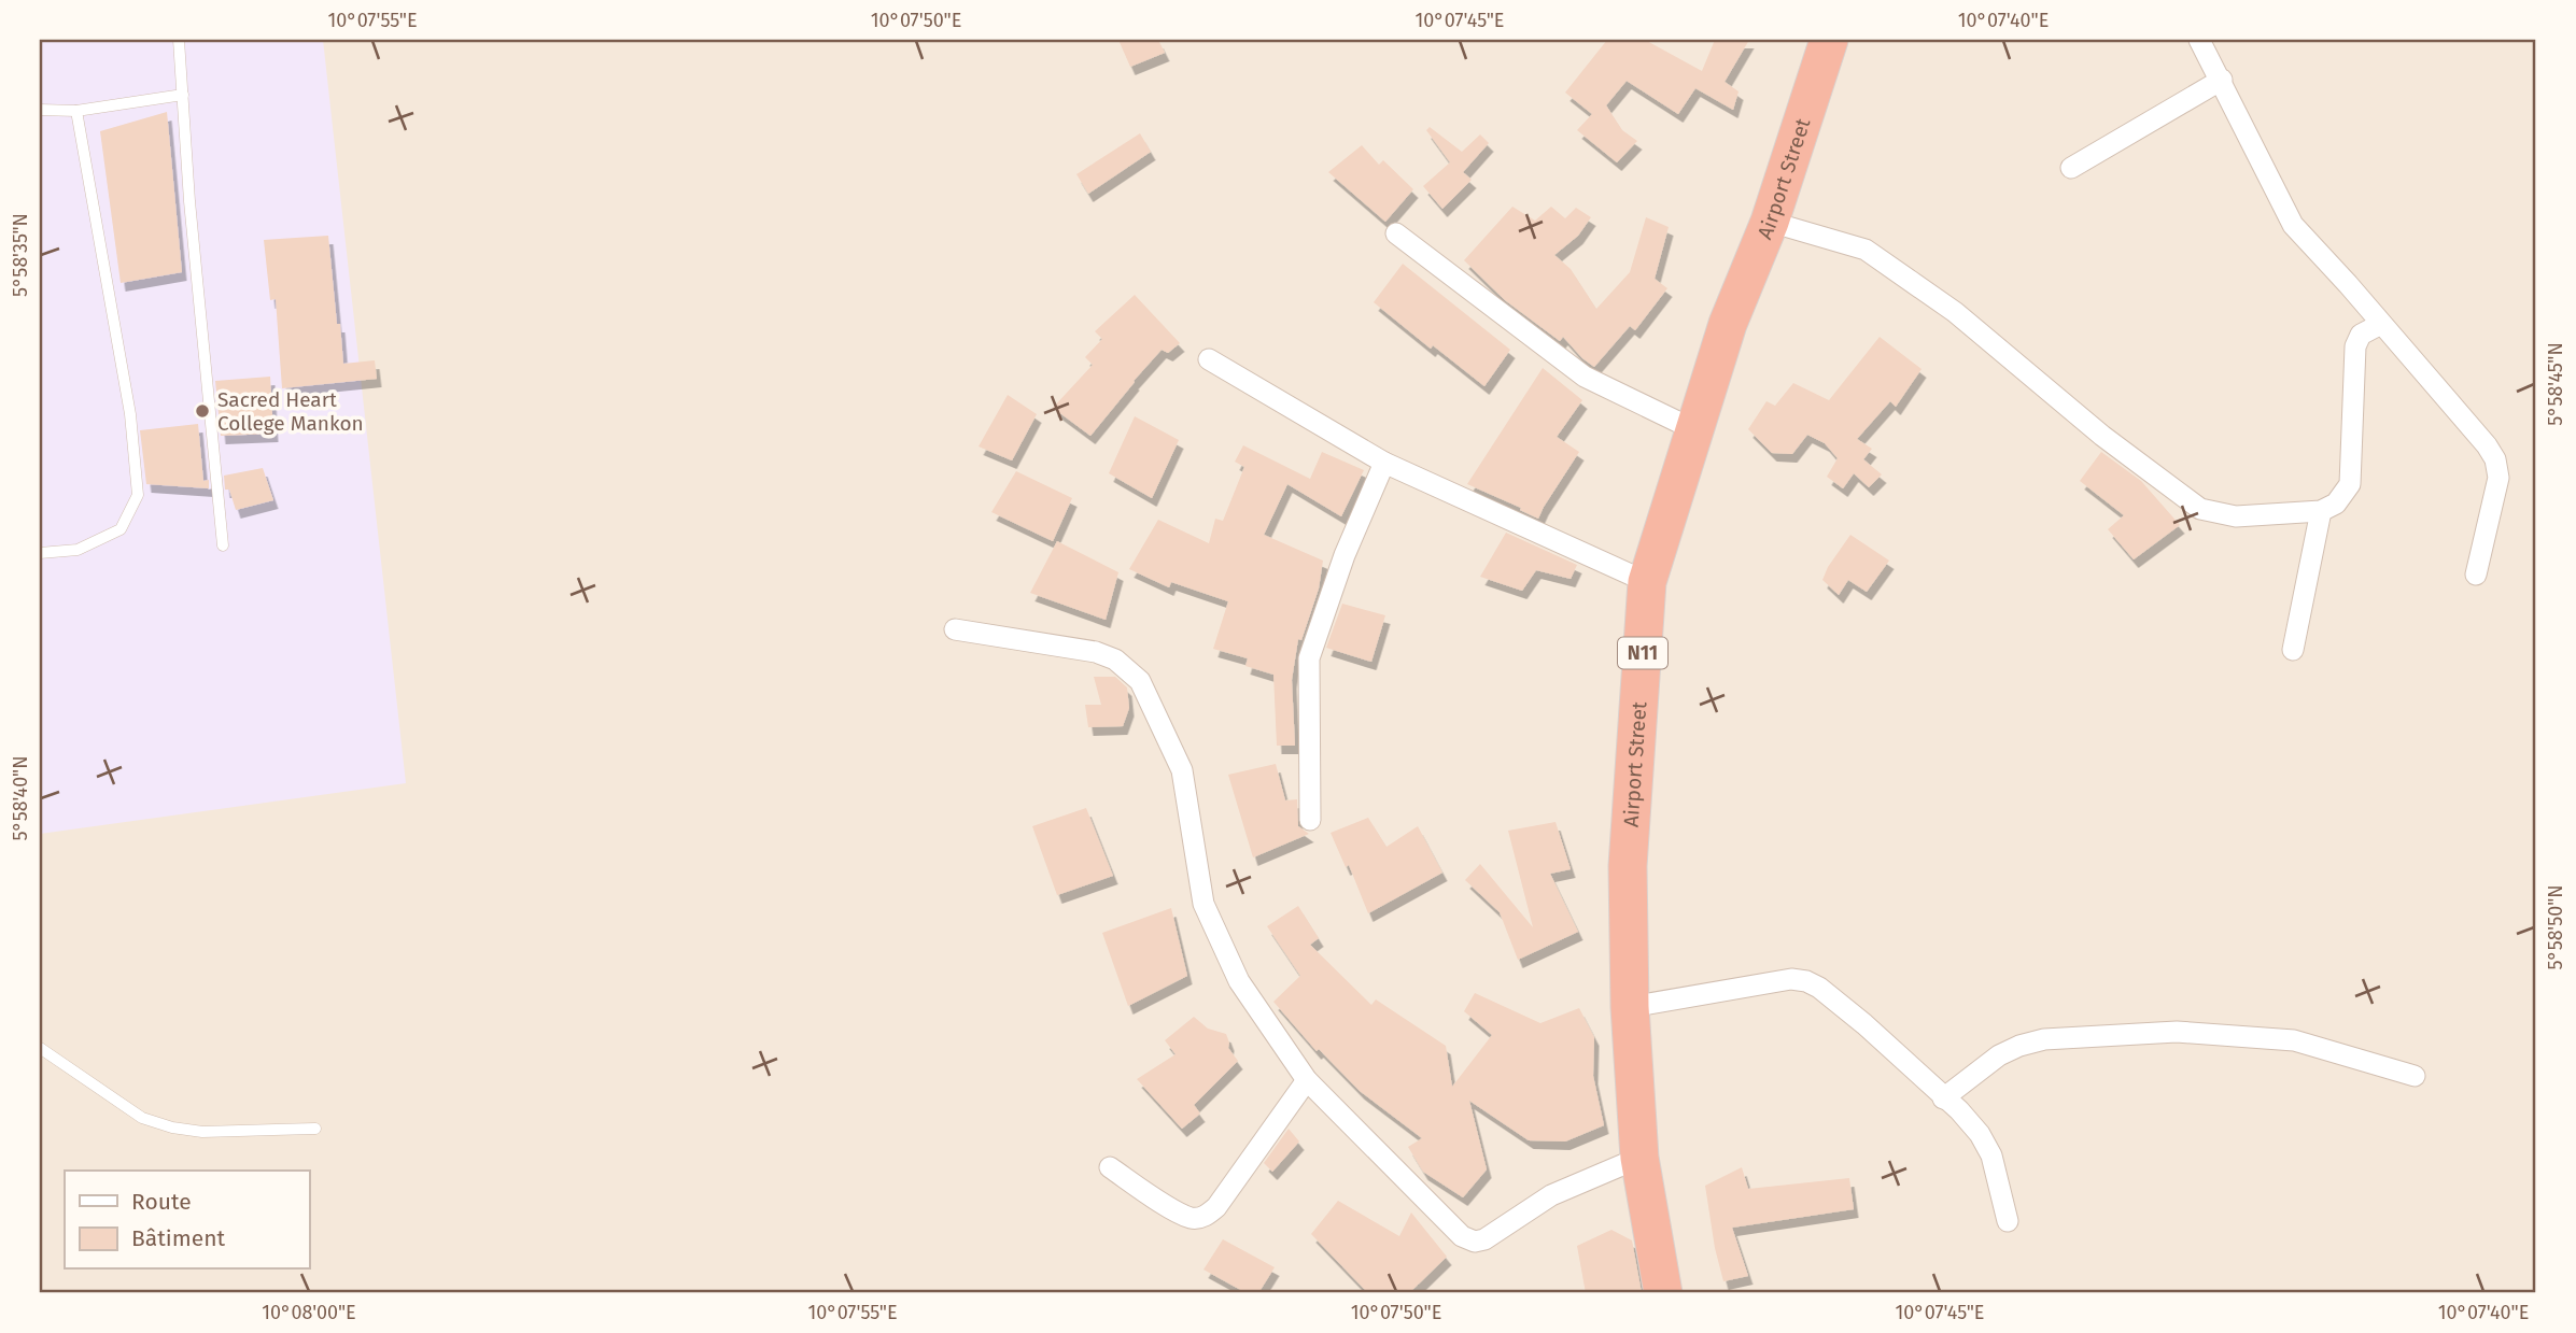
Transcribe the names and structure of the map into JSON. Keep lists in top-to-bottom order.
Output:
{
  "streets": {
    "highway": ["Airport Street", "N11"]
  },
  "places": ["Sacred Heart College Mankon"],
  "legend": ["Route", "Bâtiment"],
  "coordinates": [
    "10°07'55\"E",
    "10°07'50\"E",
    "10°07'45\"E",
    "10°07'40\"E",
    "5°58'35\"N",
    "5°58'45\"N",
    "5°58'40\"N",
    "5°58'50\"N",
    "10°08'00\"E"
  ]
}
